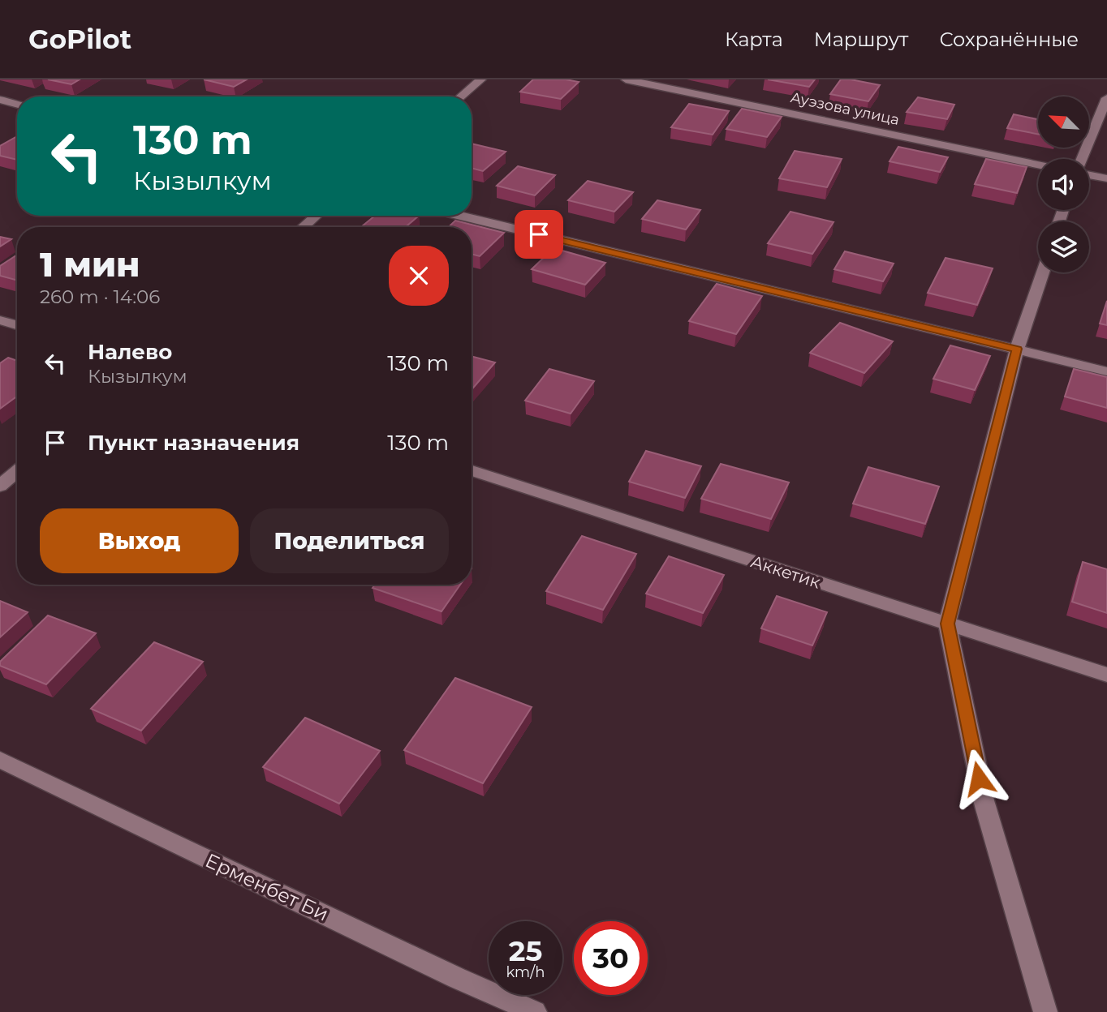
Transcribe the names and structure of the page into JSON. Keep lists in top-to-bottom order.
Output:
{
  "streets": {
    "street": ["Ауэзова улица", "Аккетик", "Ерменбет Би"]
  },
  "north": "top left",
  "page": {
    "header": "GoPilot",
    "nav": ["Карта", "Маршрут", "Сохранённые"],
    "turn": ["130 m", "Кызылкум"],
    "heading": ["1 мин", "260 m · 14:06"],
    "list": [
      {
        "name": "Налево",
        "note": "Кызылкум",
        "value": "130 m"
      },
      {
        "name": "Пункт назначения",
        "value": "130 m"
      }
    ],
    "buttons": ["Выход", "Поделиться"],
    "speed": "25 km/h",
    "limit": "30"
  }
}
